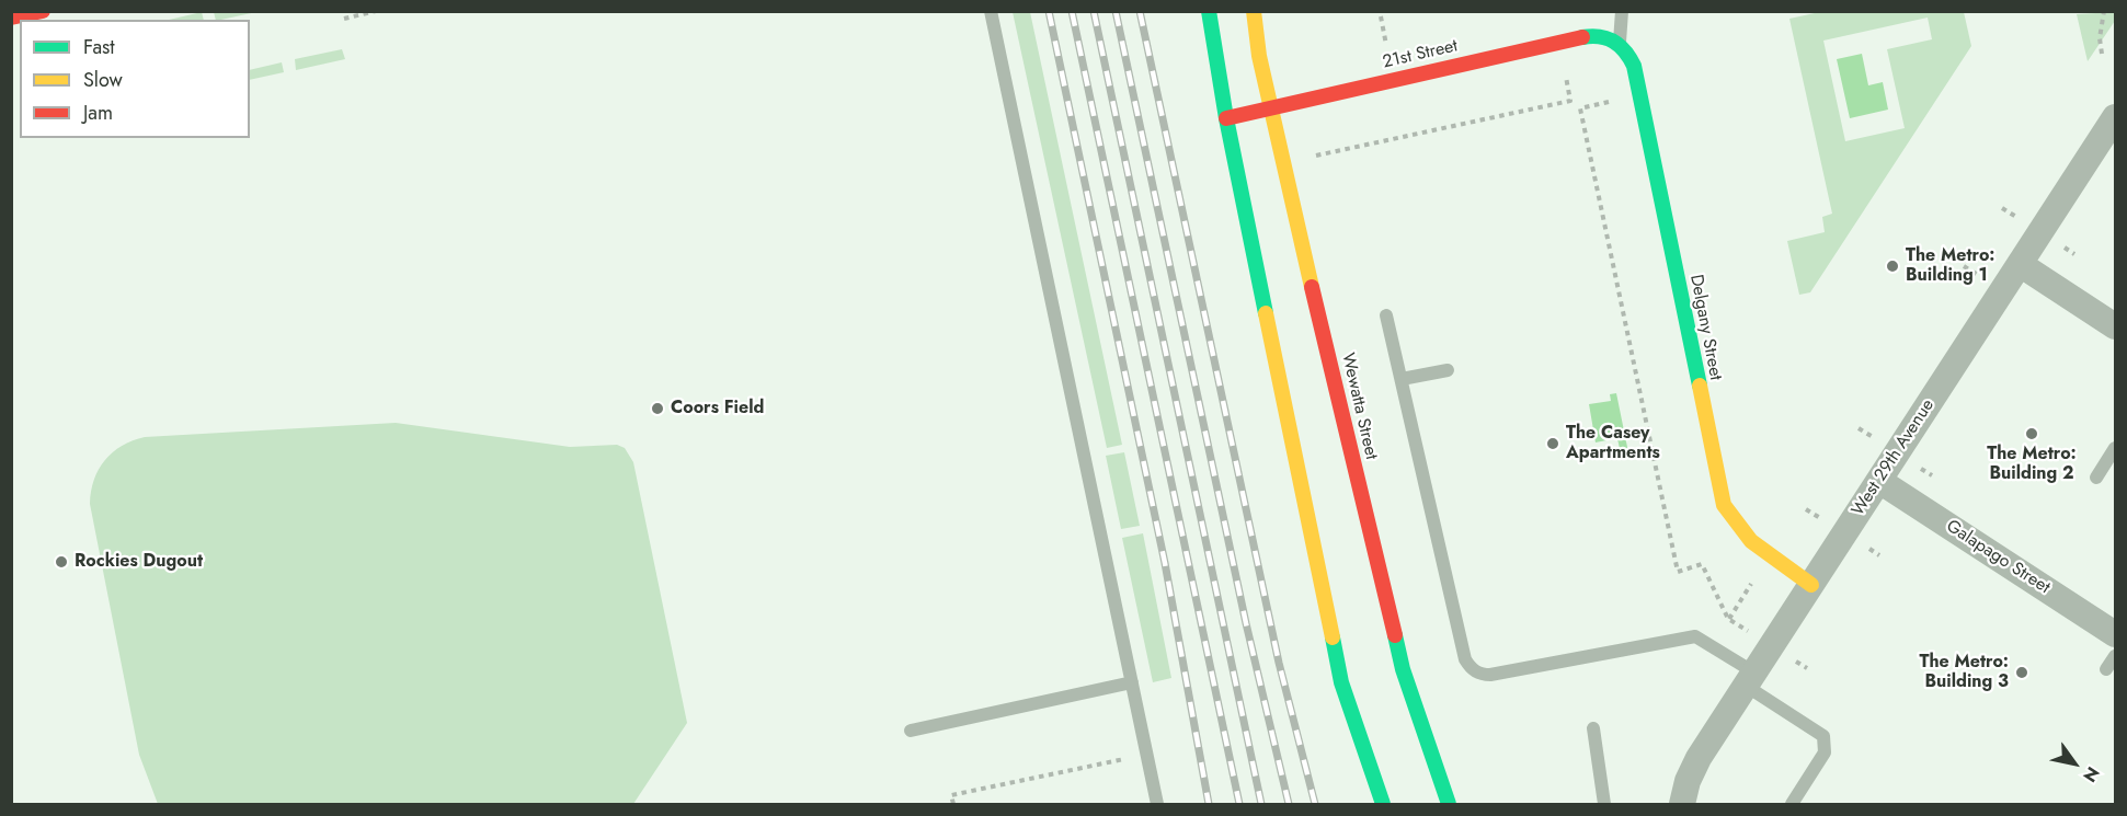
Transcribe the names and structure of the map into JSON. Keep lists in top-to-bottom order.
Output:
{
  "streets": {
    "main road": ["21st Street", "Delgany Street", "Wewatta Street"],
    "street": ["West 29th Avenue", "Galapago Street"]
  },
  "crossings": [
    ["21st Street", "Delgany Street"],
    ["21st Street", "Wewatta Street"],
    ["Delgany Street", "West 29th Avenue"],
    ["West 29th Avenue", "Galapago Street"]
  ],
  "places": [
    "The Metro: Building 1",
    "Coors Field",
    "The Metro: Building 2",
    "The Casey Apartments",
    "Rockies Dugout",
    "The Metro: Building 3"
  ],
  "legend": ["Fast", "Slow", "Jam"],
  "north": "bottom right"
}
